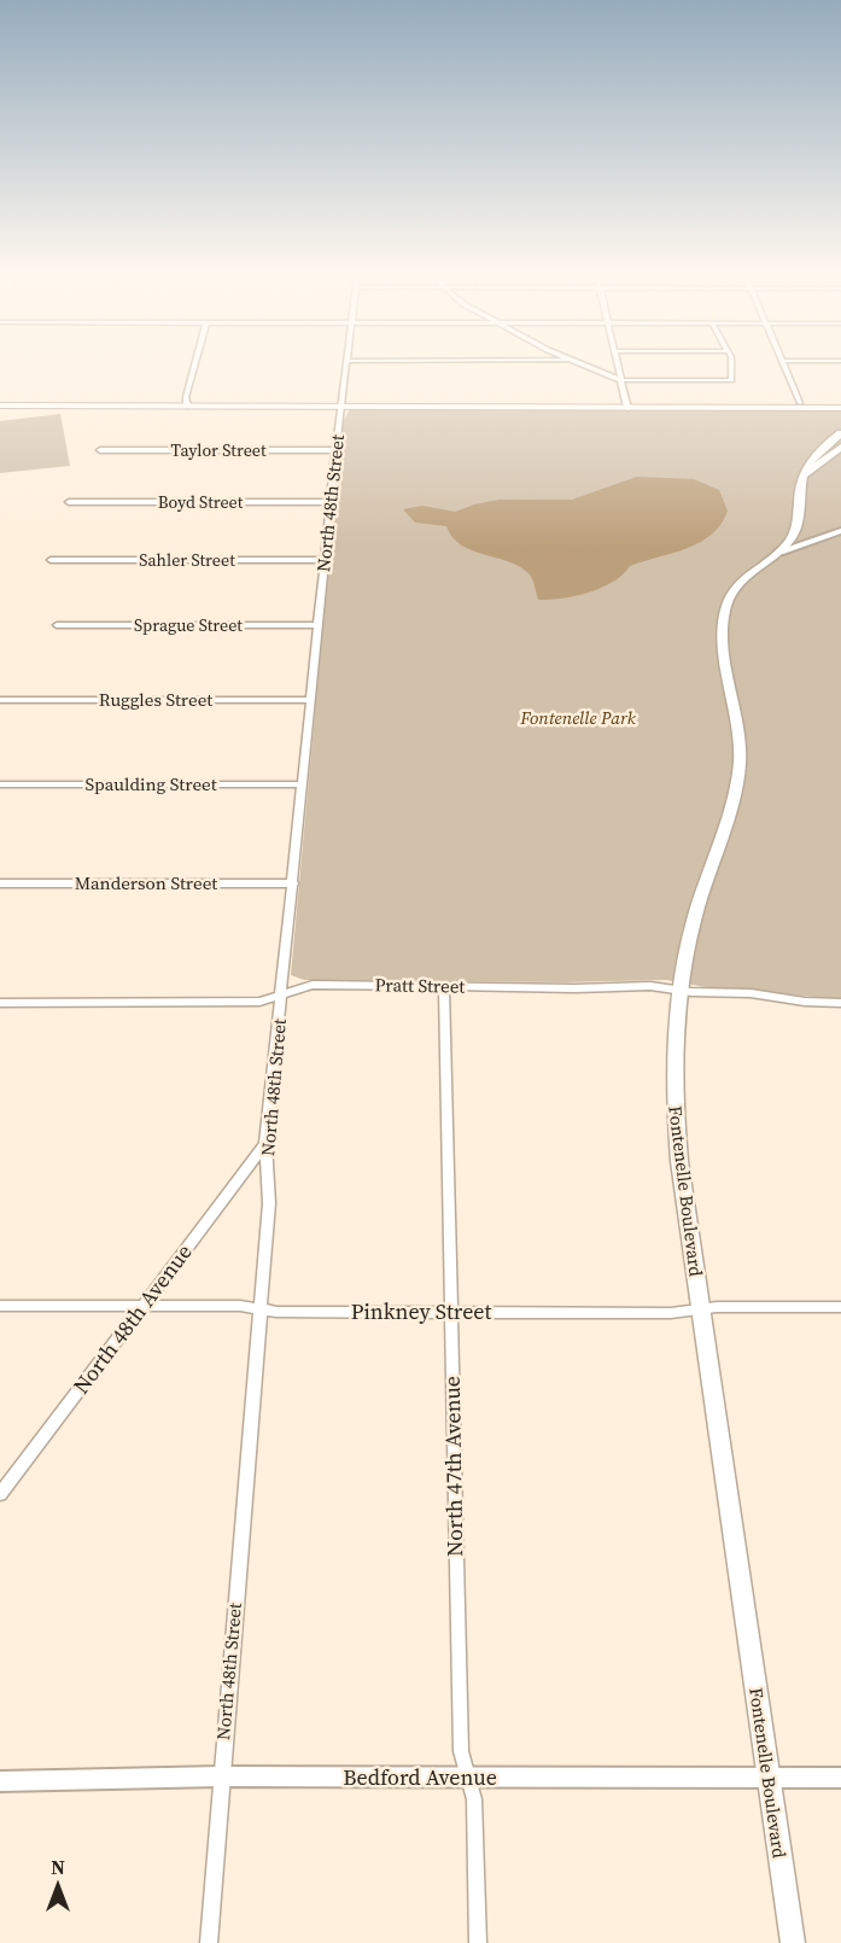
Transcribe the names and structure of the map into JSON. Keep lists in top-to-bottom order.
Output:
{
  "streets": {
    "main road": ["Fontenelle Boulevard"],
    "street": [
      "Taylor Street",
      "Boyd Street",
      "North 48th Street",
      "Sahler Street",
      "Sprague Street",
      "Ruggles Street",
      "Spaulding Street",
      "Manderson Street",
      "Pratt Street",
      "Pinkney Street",
      "North 48th Avenue",
      "North 47th Avenue",
      "Bedford Avenue"
    ]
  },
  "crossings": [
    ["Taylor Street", "North 48th Street"],
    ["Boyd Street", "North 48th Street"],
    ["North 48th Street", "Sahler Street"],
    ["North 48th Street", "Sprague Street"],
    ["North 48th Street", "Ruggles Street"],
    ["North 48th Street", "Spaulding Street"],
    ["North 48th Street", "Manderson Street"],
    ["North 48th Street", "Pratt Street"],
    ["North 48th Street", "Pinkney Street"],
    ["North 48th Street", "North 48th Avenue"],
    ["North 48th Street", "Bedford Avenue"],
    ["Pratt Street", "Fontenelle Boulevard"],
    ["Pratt Street", "North 47th Avenue"],
    ["Fontenelle Boulevard", "Pinkney Street"],
    ["Fontenelle Boulevard", "Bedford Avenue"],
    ["Pinkney Street", "North 48th Avenue"],
    ["Pinkney Street", "North 47th Avenue"],
    ["North 47th Avenue", "Bedford Avenue"]
  ],
  "parks": ["Fontenelle Park"],
  "north": "top"
}
